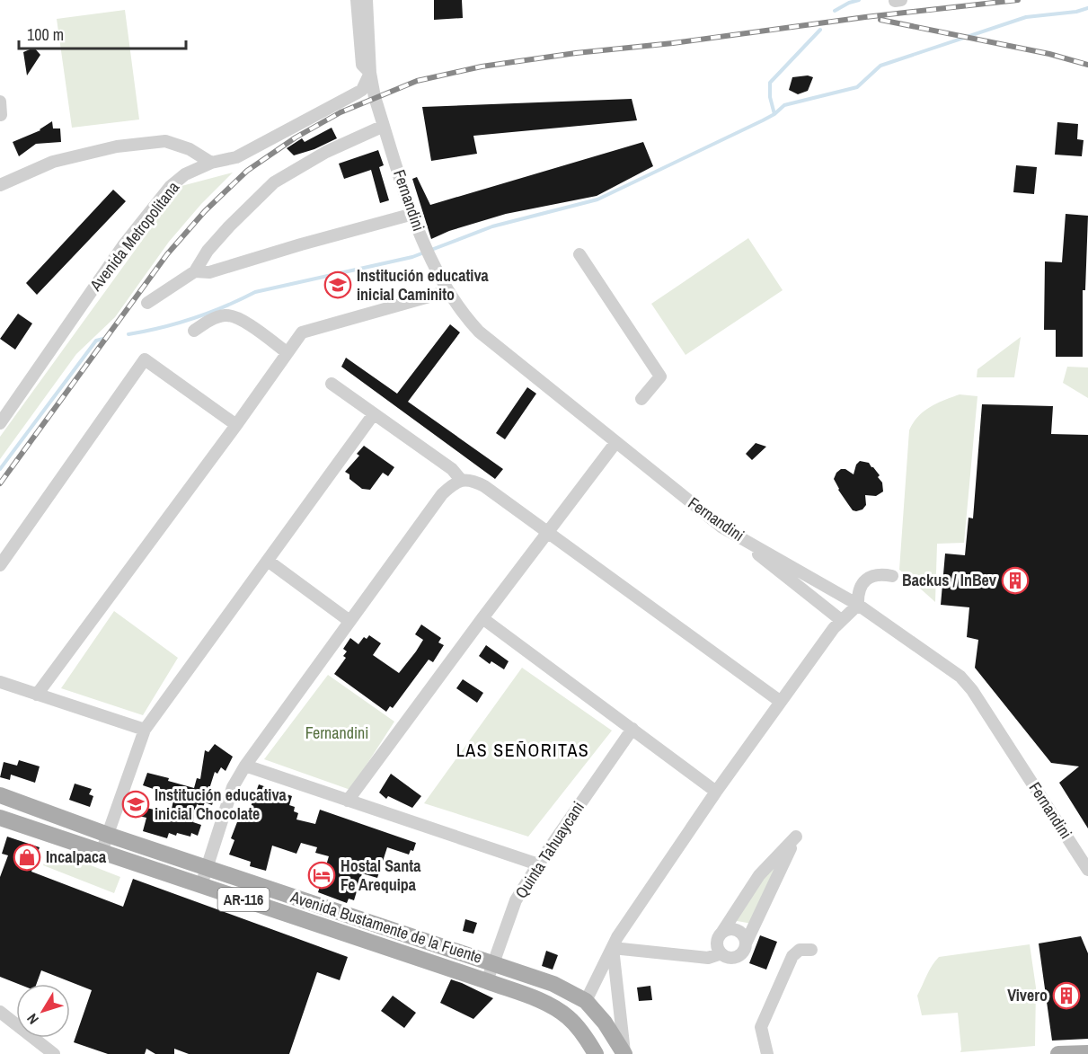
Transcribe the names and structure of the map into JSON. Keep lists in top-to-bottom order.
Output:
{
  "streets": {
    "main road": ["AR-116", "Avenida Bustamente de la Fuente"],
    "street": ["Fernandini", "Avenida Metropolitana", "Quinta Tahuaycani"]
  },
  "crossings": [
    ["Fernandini", "Avenida Metropolitana"],
    ["Quinta Tahuaycani", "Avenida Bustamente de la Fuente"]
  ],
  "districts": ["LAS SEÑORITAS"],
  "parks": ["Fernandini"],
  "places": {
    "school or university": ["Institución educativa inicial Caminito", "Institución educativa inicial Chocolate"],
    "building": ["Backus / InBev", "Vivero"],
    "shop": ["Incalpaca"],
    "hotel": ["Hostal Santa Fe Arequipa"]
  },
  "scale_bar": "100 m",
  "north": "bottom left"
}
